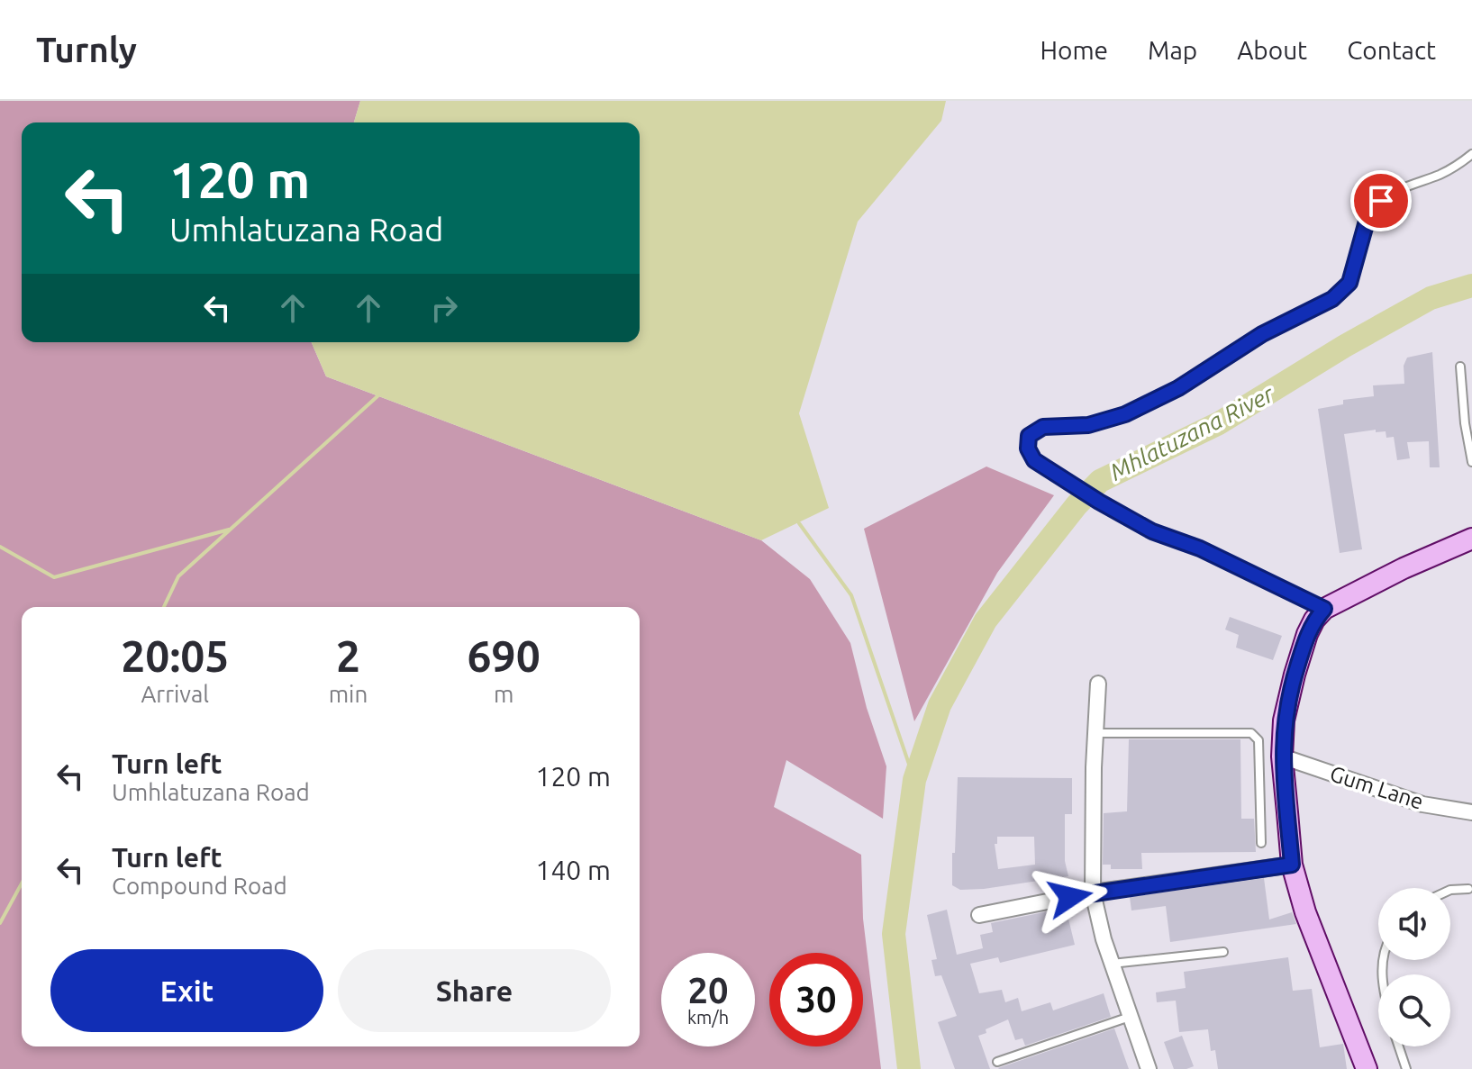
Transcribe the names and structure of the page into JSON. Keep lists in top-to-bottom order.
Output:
{
  "streets": {
    "street": ["Gum Lane"]
  },
  "water": ["Mhlatuzana River"],
  "page": {
    "header": "Turnly",
    "nav": [
      "Home",
      "Map",
      "About",
      "Contact"
    ],
    "turn": ["120 m", "Umhlatuzana Road"],
    "eta": [
      "20:05",
      "Arrival",
      "2",
      "min",
      "690",
      "m"
    ],
    "list": [
      {
        "name": "Turn left",
        "note": "Umhlatuzana Road",
        "value": "120 m"
      },
      {
        "name": "Turn left",
        "note": "Compound Road",
        "value": "140 m"
      }
    ],
    "buttons": ["Exit", "Share"],
    "speed": "20 km/h",
    "limit": "30"
  }
}
